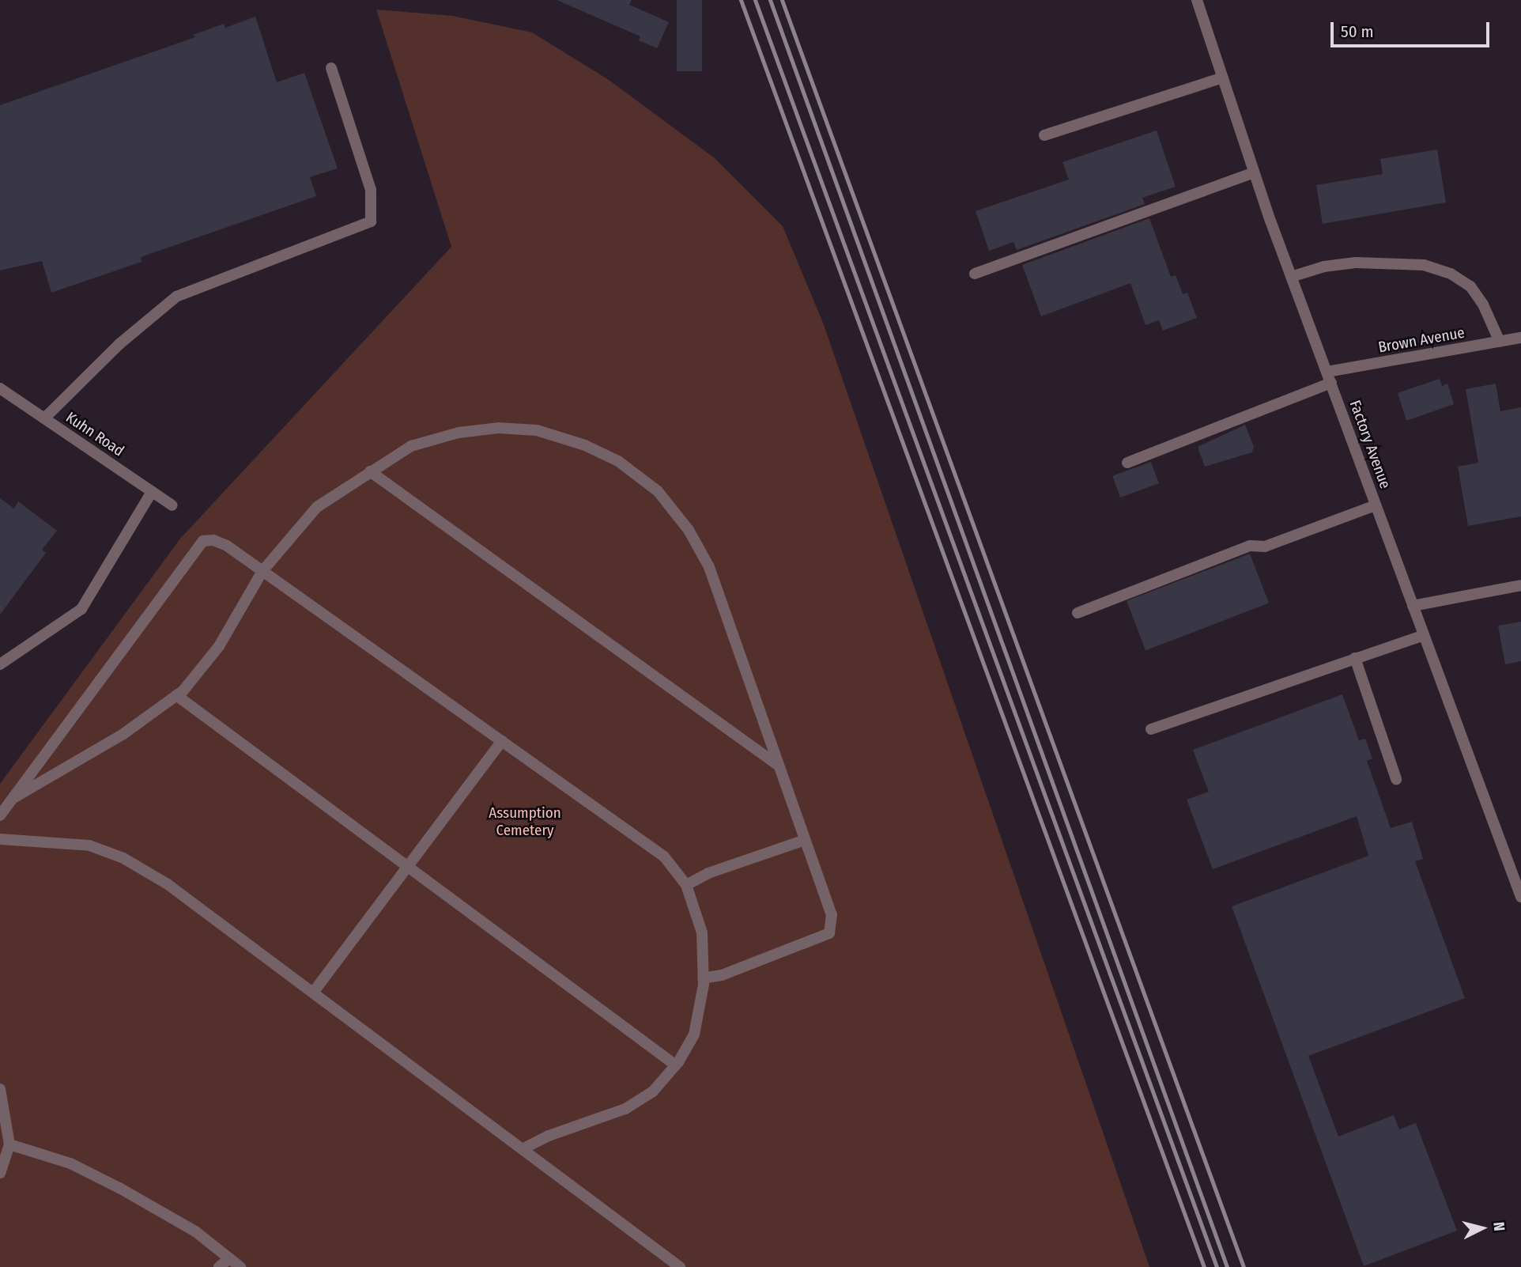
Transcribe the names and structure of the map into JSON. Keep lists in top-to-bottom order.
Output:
{
  "streets": {
    "street": ["Brown Avenue", "Kuhn Road", "Factory Avenue"]
  },
  "crossings": [
    ["Brown Avenue", "Factory Avenue"]
  ],
  "parks": ["Assumption Cemetery"],
  "scale_bar": "50 m",
  "north": "right"
}
